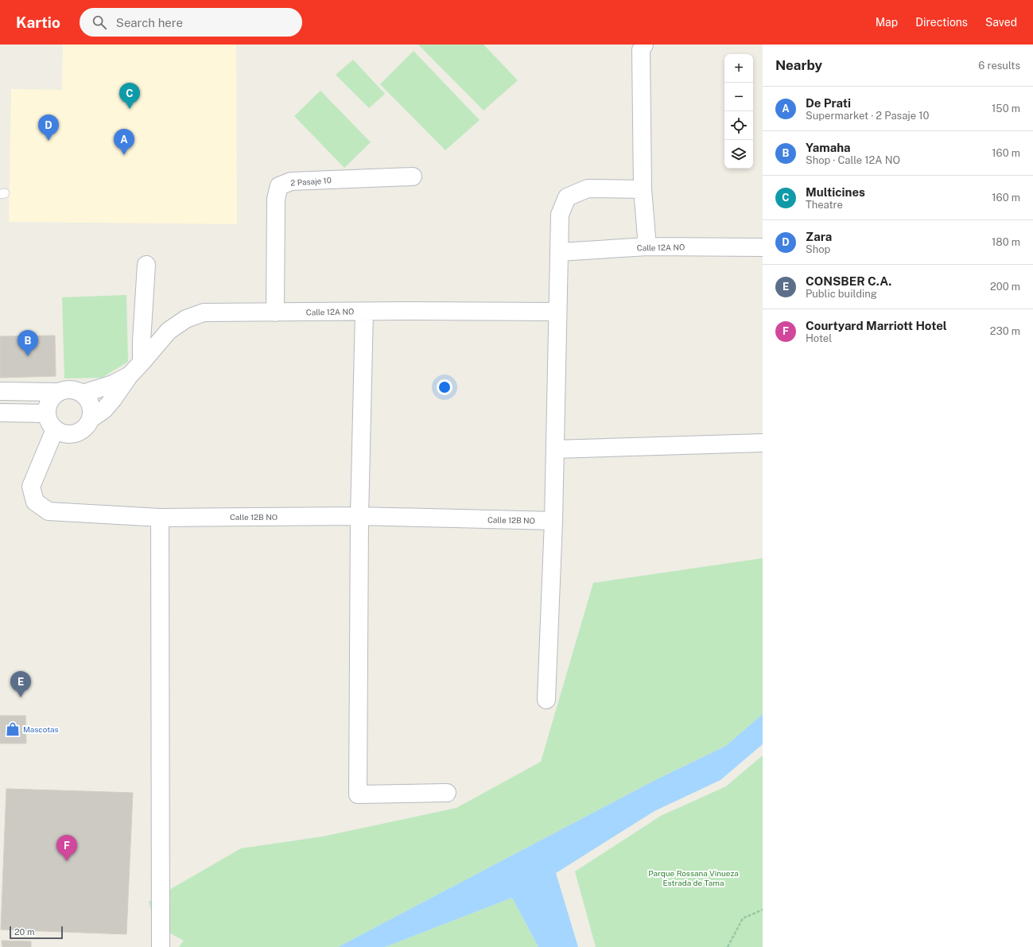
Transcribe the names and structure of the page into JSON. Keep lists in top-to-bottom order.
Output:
{
  "streets": {
    "street": ["2 Pasaje 10", "Calle 12A NO", "Calle 12B NO"]
  },
  "crossings": [
    ["2 Pasaje 10", "Calle 12A NO"],
    ["Calle 12A NO", "Calle 12B NO"]
  ],
  "parks": ["Parque Rossana Vinueza Estrada de Tama"],
  "places": {
    "shop": ["Mascotas"]
  },
  "scale_bar": "20 m",
  "page": {
    "header": "Kartio",
    "search": "Search here",
    "nav": ["Map", "Directions", "Saved"],
    "heading": ["Nearby", "6 results"],
    "map_buttons": ["+", "−"],
    "pins": [
      "C",
      "D",
      "A",
      "B",
      "E",
      "F"
    ],
    "list": [
      {
        "mark": "A",
        "name": "De Prati",
        "note": "Supermarket · 2 Pasaje 10",
        "value": "150 m"
      },
      {
        "mark": "B",
        "name": "Yamaha",
        "note": "Shop · Calle 12A NO",
        "value": "160 m"
      },
      {
        "mark": "C",
        "name": "Multicines",
        "note": "Theatre",
        "value": "160 m"
      },
      {
        "mark": "D",
        "name": "Zara",
        "note": "Shop",
        "value": "180 m"
      },
      {
        "mark": "E",
        "name": "CONSBER C.A.",
        "note": "Public building",
        "value": "200 m"
      },
      {
        "mark": "F",
        "name": "Courtyard Marriott Hotel",
        "note": "Hotel",
        "value": "230 m"
      }
    ],
    "scale": "20 m"
  }
}
